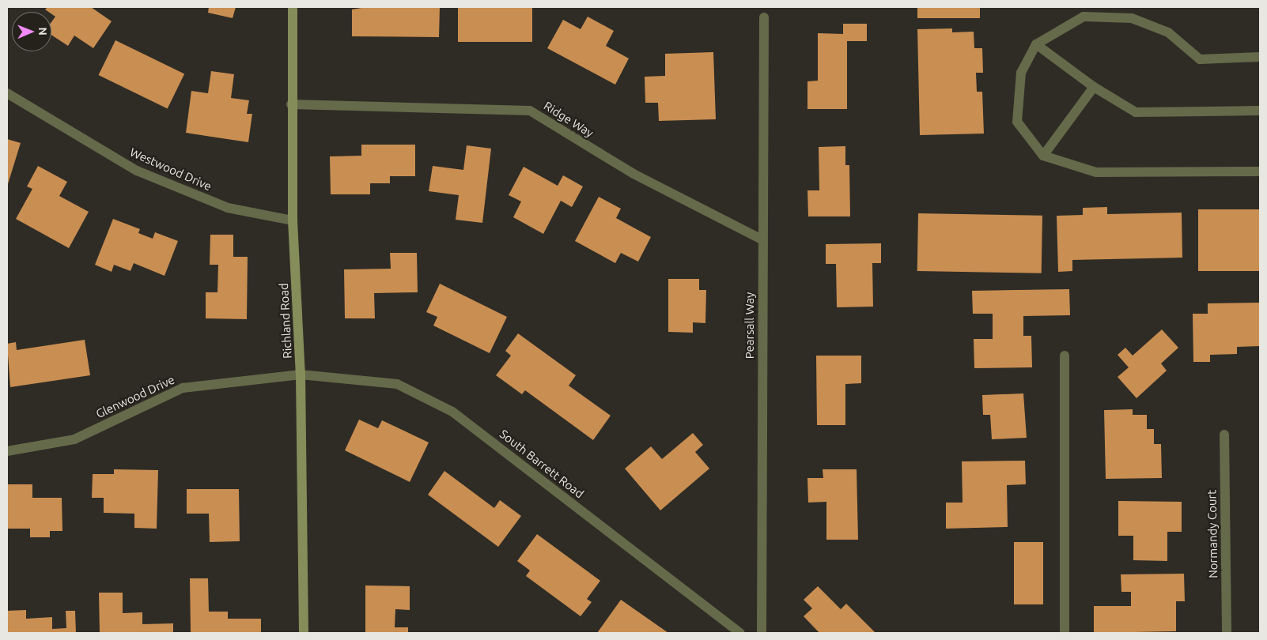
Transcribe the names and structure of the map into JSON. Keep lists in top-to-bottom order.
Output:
{
  "streets": {
    "street": [
      "Ridge Way",
      "Westwood Drive",
      "Richland Road",
      "Pearsall Way",
      "Glenwood Drive",
      "South Barrett Road",
      "Normandy Court"
    ]
  },
  "crossings": [
    ["Ridge Way", "Richland Road"],
    ["Ridge Way", "Pearsall Way"],
    ["Westwood Drive", "Richland Road"],
    ["Richland Road", "Glenwood Drive"],
    ["Richland Road", "South Barrett Road"],
    ["Glenwood Drive", "South Barrett Road"]
  ],
  "north": "right"
}
